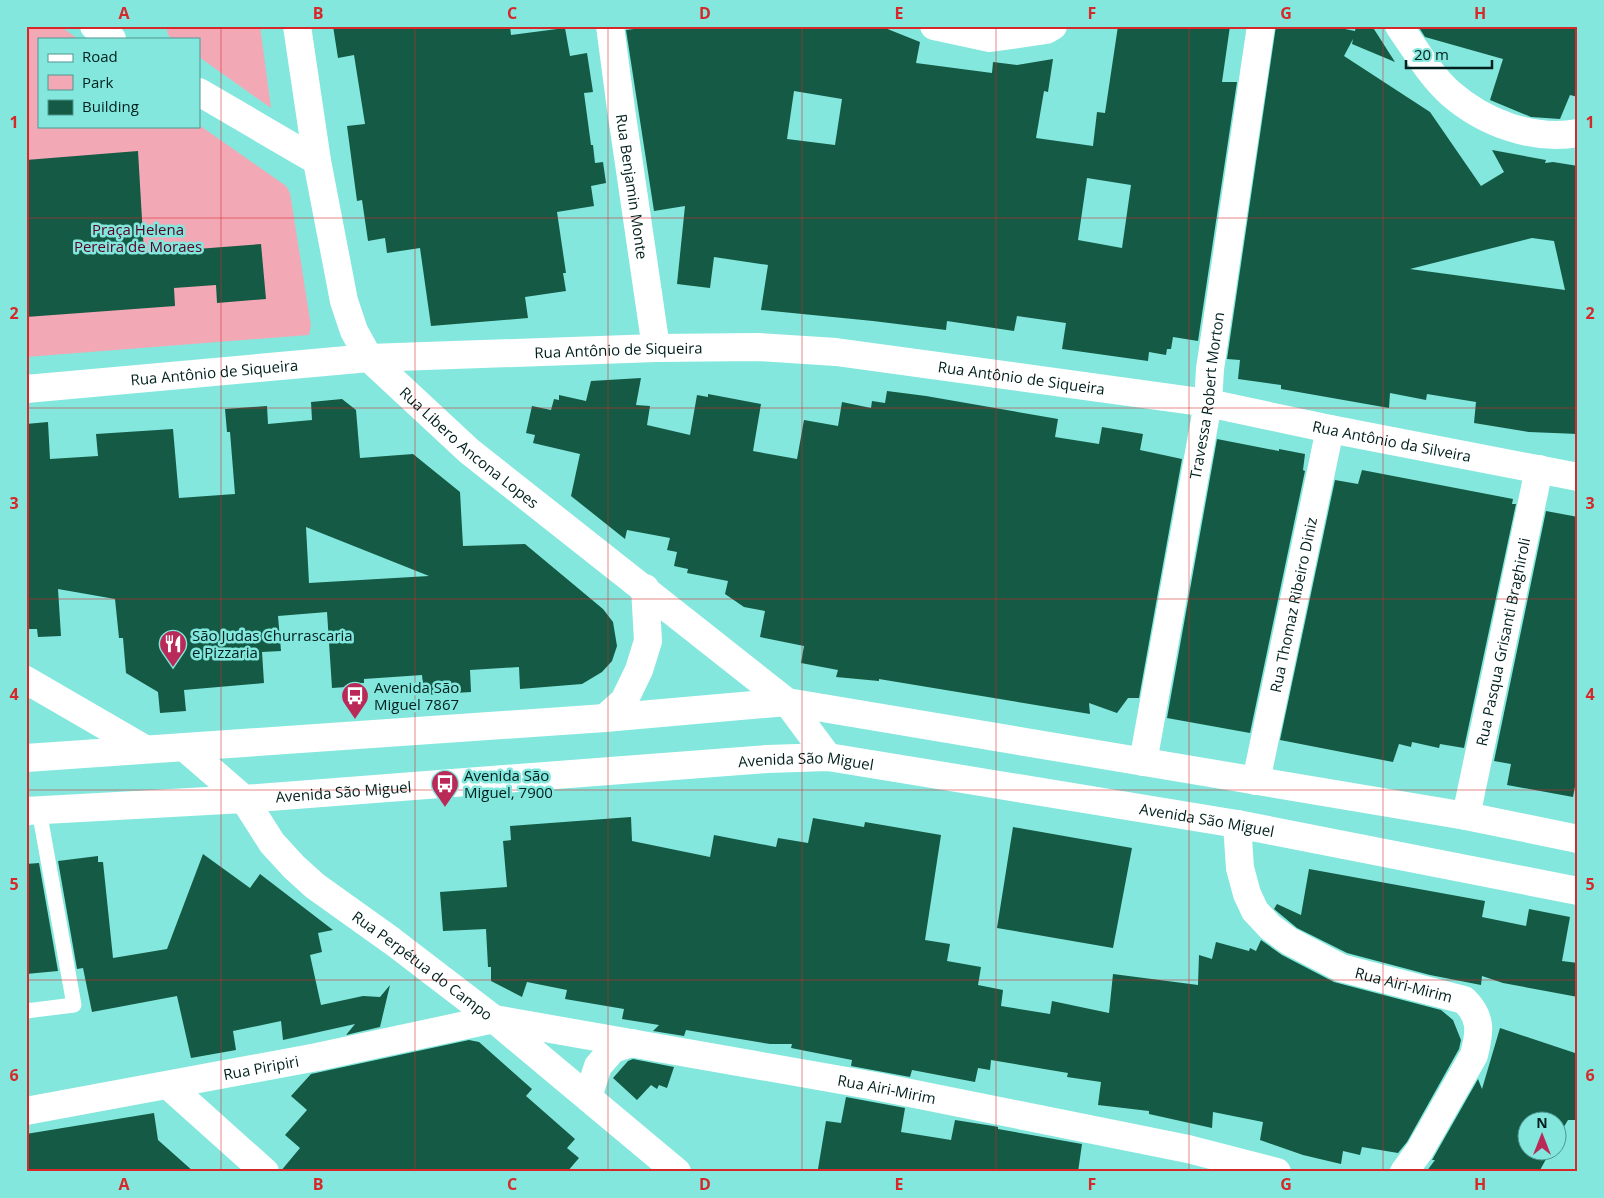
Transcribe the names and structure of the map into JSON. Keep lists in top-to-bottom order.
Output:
{
  "streets": {
    "street": [
      "Rua Benjamin Monte",
      "Rua Antônio de Siqueira",
      "Travessa Robert Morton",
      "Rua Antônio da Silveira",
      "Rua Libero Ancona Lopes",
      "Rua Thomaz Ribeiro Diniz",
      "Rua Pasqua Grisanti Braghiroli",
      "Avenida São Miguel",
      "Rua Perpétua do Campo",
      "Rua Airi-Mirim",
      "Rua Piripiri"
    ]
  },
  "crossings": [
    ["Rua Benjamin Monte", "Rua Antônio de Siqueira"],
    ["Rua Antônio de Siqueira", "Travessa Robert Morton"],
    ["Rua Antônio de Siqueira", "Rua Antônio da Silveira"],
    ["Rua Antônio de Siqueira", "Rua Libero Ancona Lopes"],
    ["Travessa Robert Morton", "Rua Antônio da Silveira"],
    ["Rua Antônio da Silveira", "Rua Thomaz Ribeiro Diniz"],
    ["Rua Antônio da Silveira", "Rua Pasqua Grisanti Braghiroli"],
    ["Rua Libero Ancona Lopes", "Avenida São Miguel"],
    ["Avenida São Miguel", "Rua Perpétua do Campo"],
    ["Avenida São Miguel", "Rua Airi-Mirim"],
    ["Rua Perpétua do Campo", "Rua Airi-Mirim"],
    ["Rua Perpétua do Campo", "Rua Piripiri"],
    ["Rua Airi-Mirim", "Rua Piripiri"]
  ],
  "parks": ["Praça Helena Pereira de Moraes"],
  "places": {
    "restaurant": ["São Judas Churrascaria e Pizzaria"],
    "bus stop": ["Avenida São Miguel 7867", "Avenida São Miguel, 7900"]
  },
  "legend": ["Road", "Park", "Building"],
  "scale_bar": "20 m",
  "north": "top",
  "grid": {
    "columns": [
      "A",
      "B",
      "C",
      "D",
      "E",
      "F",
      "G",
      "H"
    ],
    "rows": [
      "1",
      "2",
      "3",
      "4",
      "5",
      "6"
    ]
  }
}
